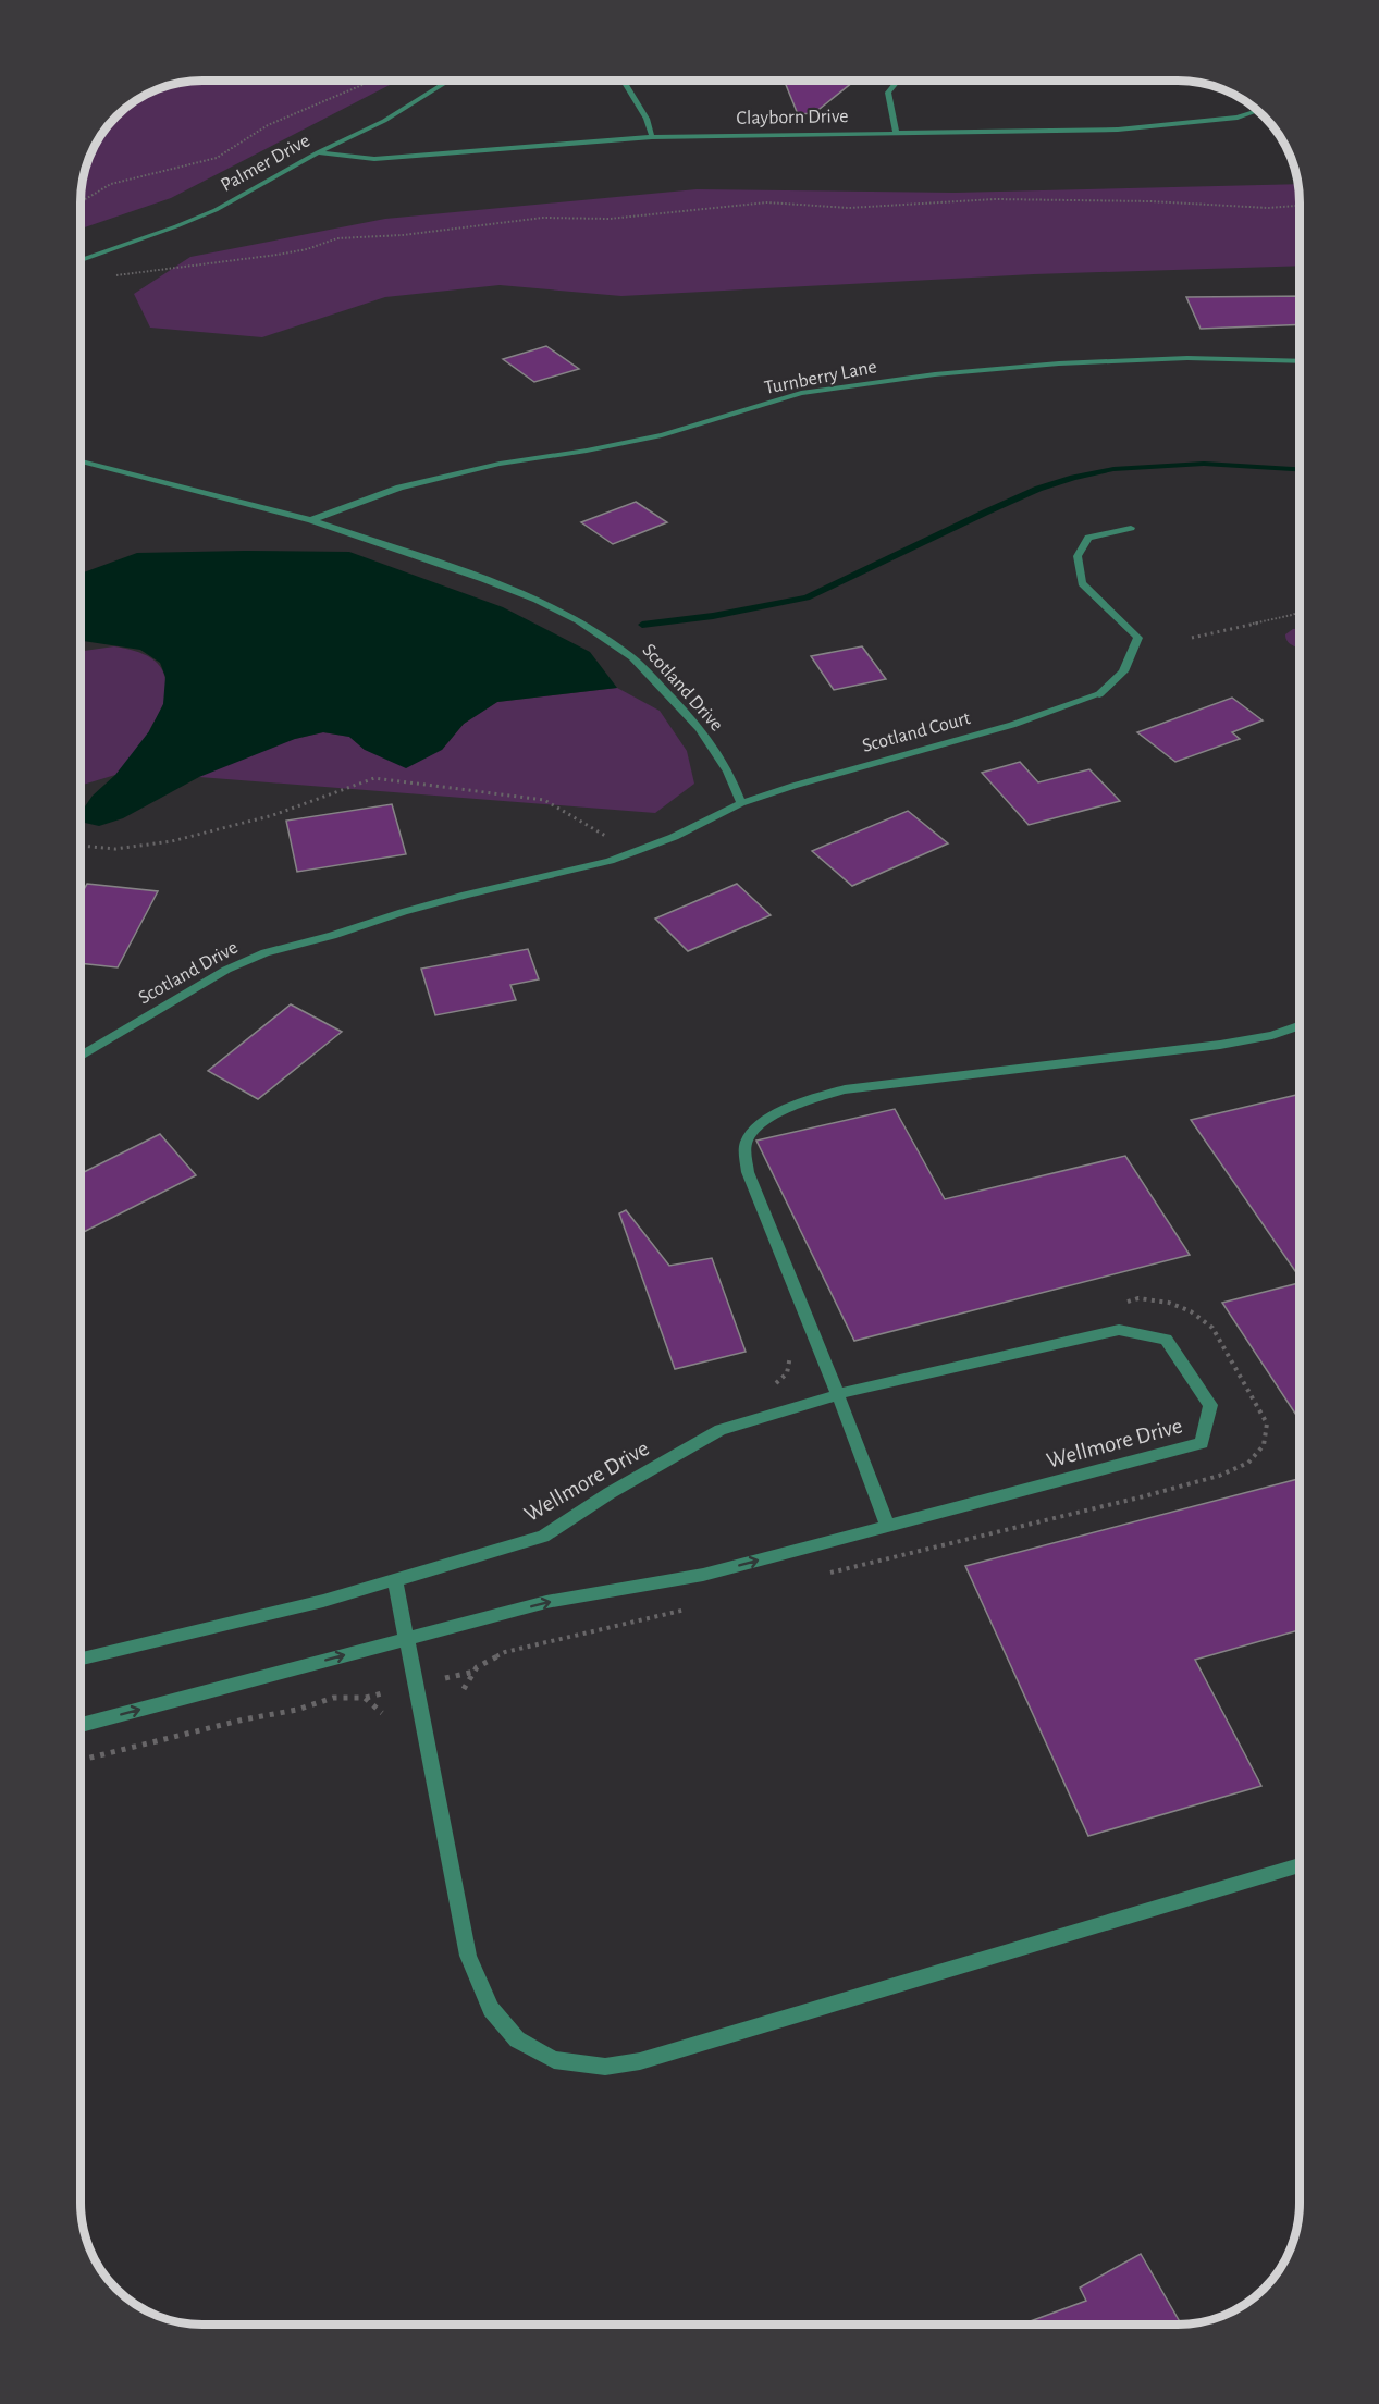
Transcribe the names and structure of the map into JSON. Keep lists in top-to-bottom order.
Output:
{
  "streets": {
    "street": [
      "Clayborn Drive",
      "Palmer Drive",
      "Turnberry Lane",
      "Scotland Drive",
      "Scotland Court",
      "Wellmore Drive"
    ]
  },
  "crossings": [
    ["Clayborn Drive", "Palmer Drive"],
    ["Turnberry Lane", "Scotland Drive"],
    ["Scotland Drive", "Scotland Court"]
  ]
}
